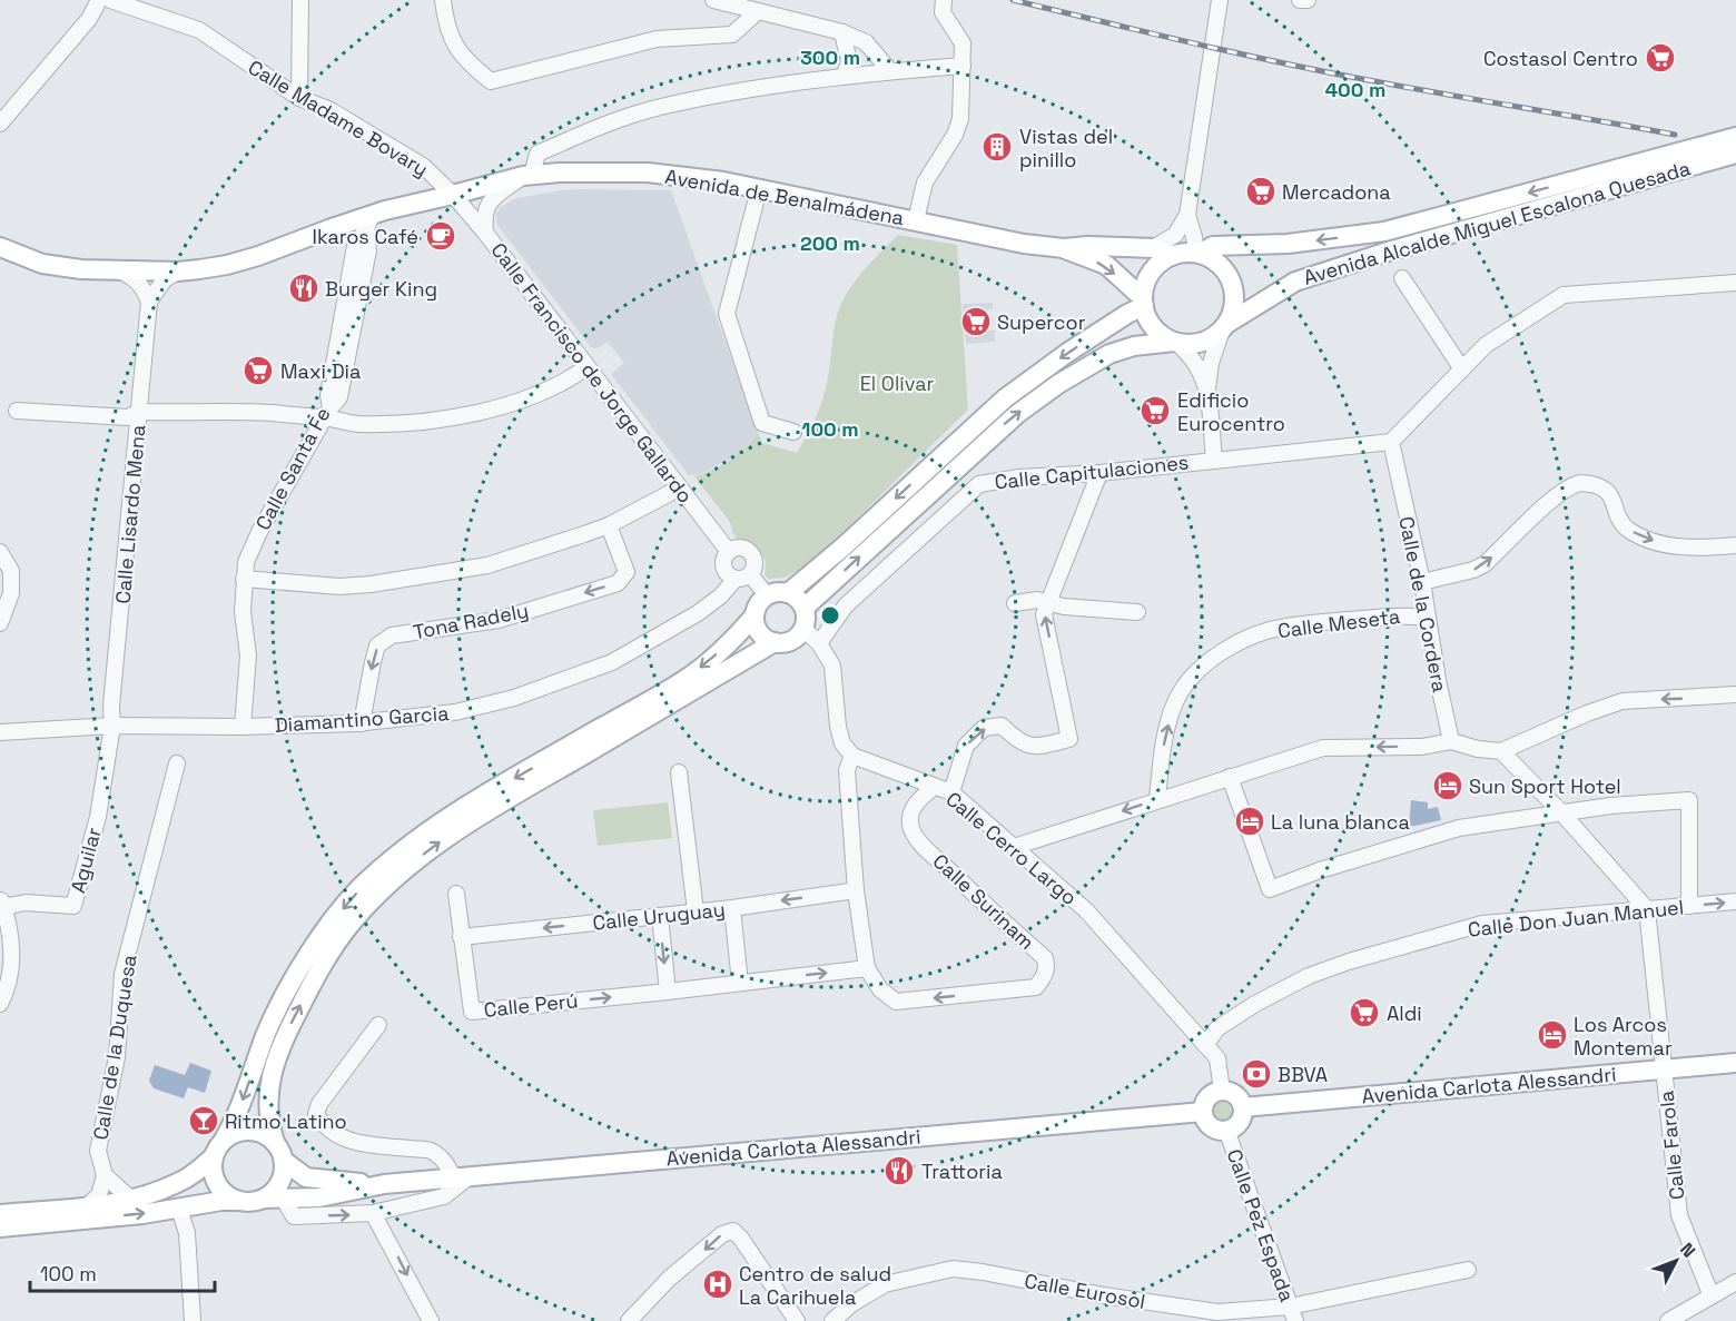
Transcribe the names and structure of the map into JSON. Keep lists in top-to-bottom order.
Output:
{
  "streets": {
    "main road": ["Avenida de Benalmádena", "Avenida Alcalde Miguel Escalona Quesada", "Avenida Carlota Alessandri"],
    "street": [
      "Calle Madame Bovary",
      "Calle Francisco de Jorge Gallardo",
      "Calle Santa Fe",
      "Calle Capitulaciones",
      "Calle Lisardo Mena",
      "Calle de la Cordera",
      "Tona Radely",
      "Calle Meseta",
      "Diamantino Garcia",
      "Calle Cerro Largo",
      "Aguilar",
      "Calle Surinam",
      "Calle Uruguay",
      "Calle Don Juan Manuel",
      "Calle Perú",
      "Calle de la Duquesa",
      "Calle Farola",
      "Calle Pez Espada",
      "Calle Eurosol"
    ]
  },
  "crossings": [
    ["Calle Madame Bovary", "Avenida de Benalmádena"],
    ["Calle Madame Bovary", "Calle Francisco de Jorge Gallardo"],
    ["Avenida de Benalmádena", "Avenida Alcalde Miguel Escalona Quesada"],
    ["Avenida de Benalmádena", "Calle Francisco de Jorge Gallardo"],
    ["Avenida de Benalmádena", "Calle Santa Fe"],
    ["Calle Francisco de Jorge Gallardo", "Diamantino Garcia"],
    ["Calle Santa Fe", "Diamantino Garcia"],
    ["Calle Capitulaciones", "Calle de la Cordera"],
    ["Calle Lisardo Mena", "Diamantino Garcia"],
    ["Calle Lisardo Mena", "Aguilar"],
    ["Calle de la Cordera", "Calle Meseta"],
    ["Tona Radely", "Diamantino Garcia"],
    ["Diamantino Garcia", "Aguilar"],
    ["Calle Cerro Largo", "Calle Surinam"],
    ["Calle Cerro Largo", "Calle Don Juan Manuel"],
    ["Calle Cerro Largo", "Avenida Carlota Alessandri"],
    ["Calle Cerro Largo", "Calle Pez Espada"],
    ["Calle Surinam", "Calle Uruguay"],
    ["Calle Surinam", "Calle Perú"],
    ["Calle Uruguay", "Calle Perú"],
    ["Avenida Carlota Alessandri", "Calle Farola"],
    ["Avenida Carlota Alessandri", "Calle Pez Espada"],
    ["Calle Pez Espada", "Calle Eurosol"]
  ],
  "one_way": ["Tona Radely", "Calle Uruguay", "Calle Perú"],
  "parks": ["El Olivar"],
  "places": {
    "supermarket": [
      "Costasol Centro",
      "Mercadona",
      "Supercor",
      "Maxi Dia",
      "Edificio Eurocentro",
      "Aldi"
    ],
    "building": ["Vistas del pinillo"],
    "cafe": ["Ikaros Café"],
    "restaurant": ["Burger King", "Trattoria"],
    "hotel": ["Sun Sport Hotel", "La luna blanca", "Los Arcos Montemar"],
    "bank": ["BBVA"],
    "bar": ["Ritmo Latino"],
    "hospital": ["Centro de salud La Carihuela"]
  },
  "scale_bar": "100 m",
  "north": "top right",
  "rings": [
    "300 m",
    "400 m",
    "200 m",
    "100 m"
  ]
}
